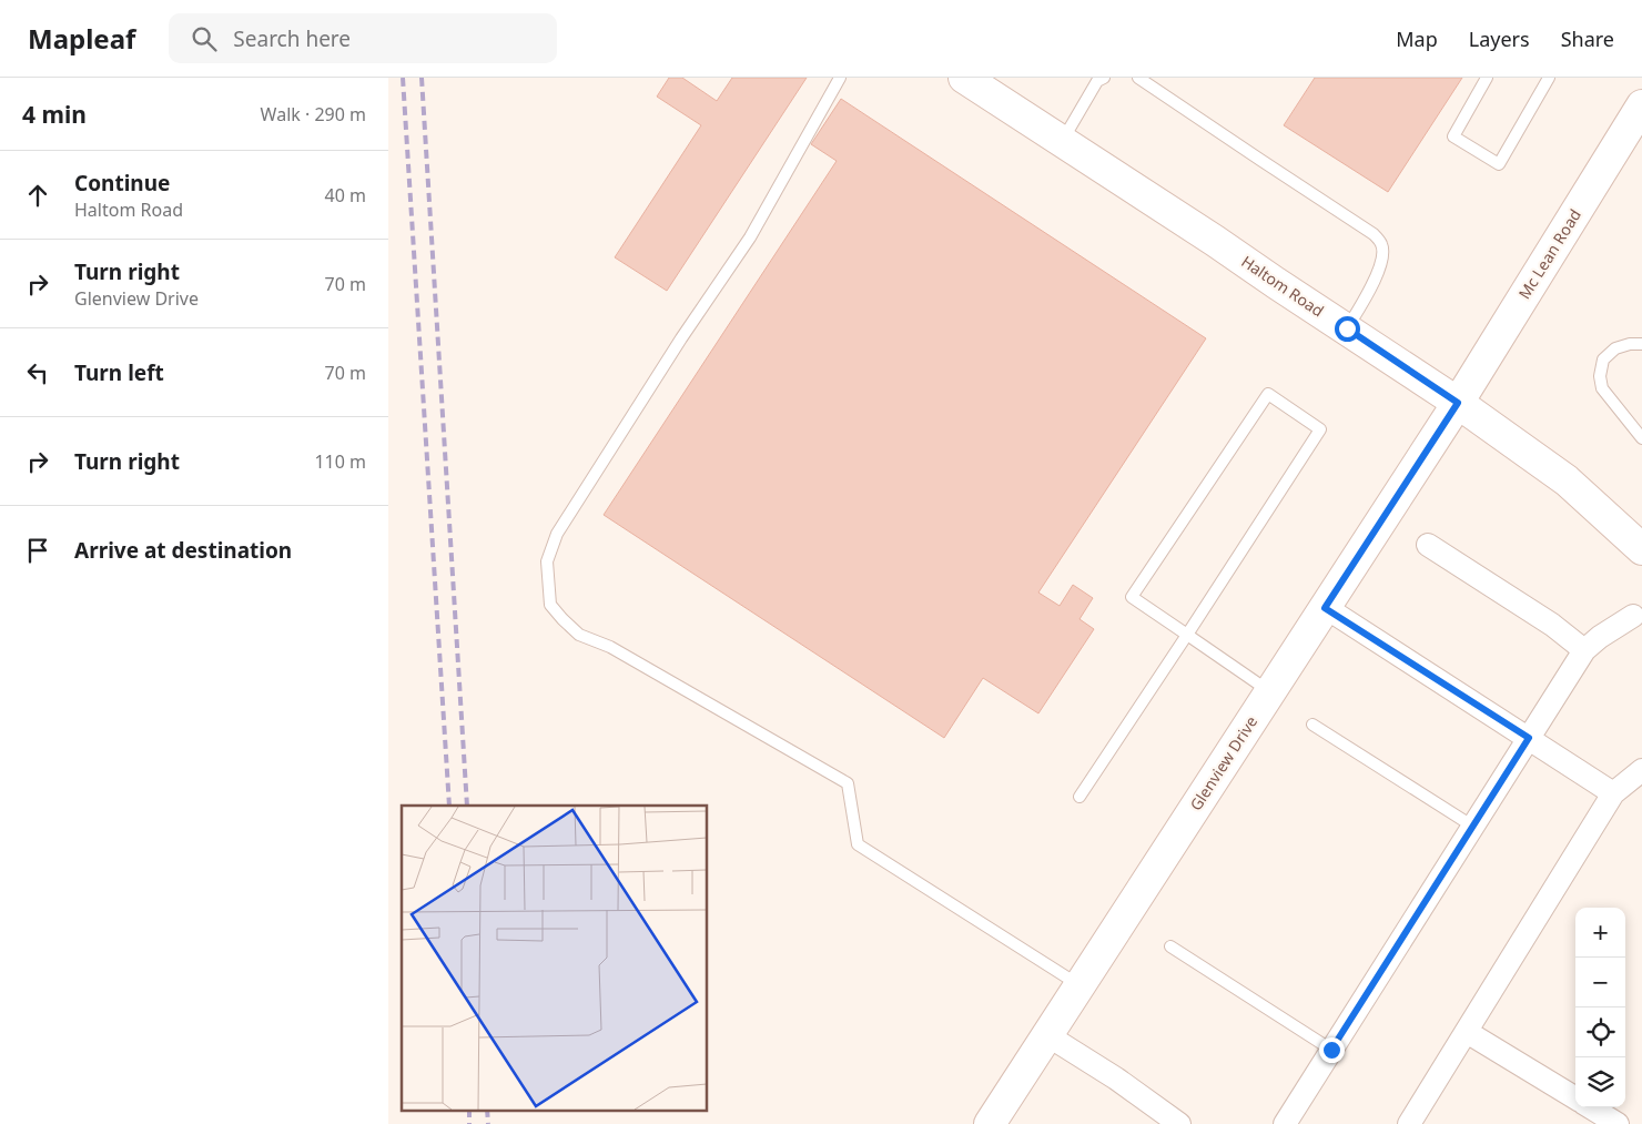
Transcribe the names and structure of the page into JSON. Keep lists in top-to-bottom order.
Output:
{
  "streets": {
    "main road": ["Mc Lean Road", "Haltom Road", "Glenview Drive"]
  },
  "crossings": [
    ["Mc Lean Road", "Haltom Road"],
    ["Mc Lean Road", "Glenview Drive"],
    ["Haltom Road", "Glenview Drive"]
  ],
  "page": {
    "header": "Mapleaf",
    "search": "Search here",
    "nav": ["Map", "Layers", "Share"],
    "heading": ["4 min", "Walk · 290 m"],
    "list": [
      ["Continue", "Haltom Road", "40 m"],
      ["Turn right", "Glenview Drive", "70 m"],
      ["Turn left", "70 m"],
      ["Turn right", "110 m"],
      "Arrive at destination"
    ],
    "map_buttons": ["+", "−"]
  }
}
